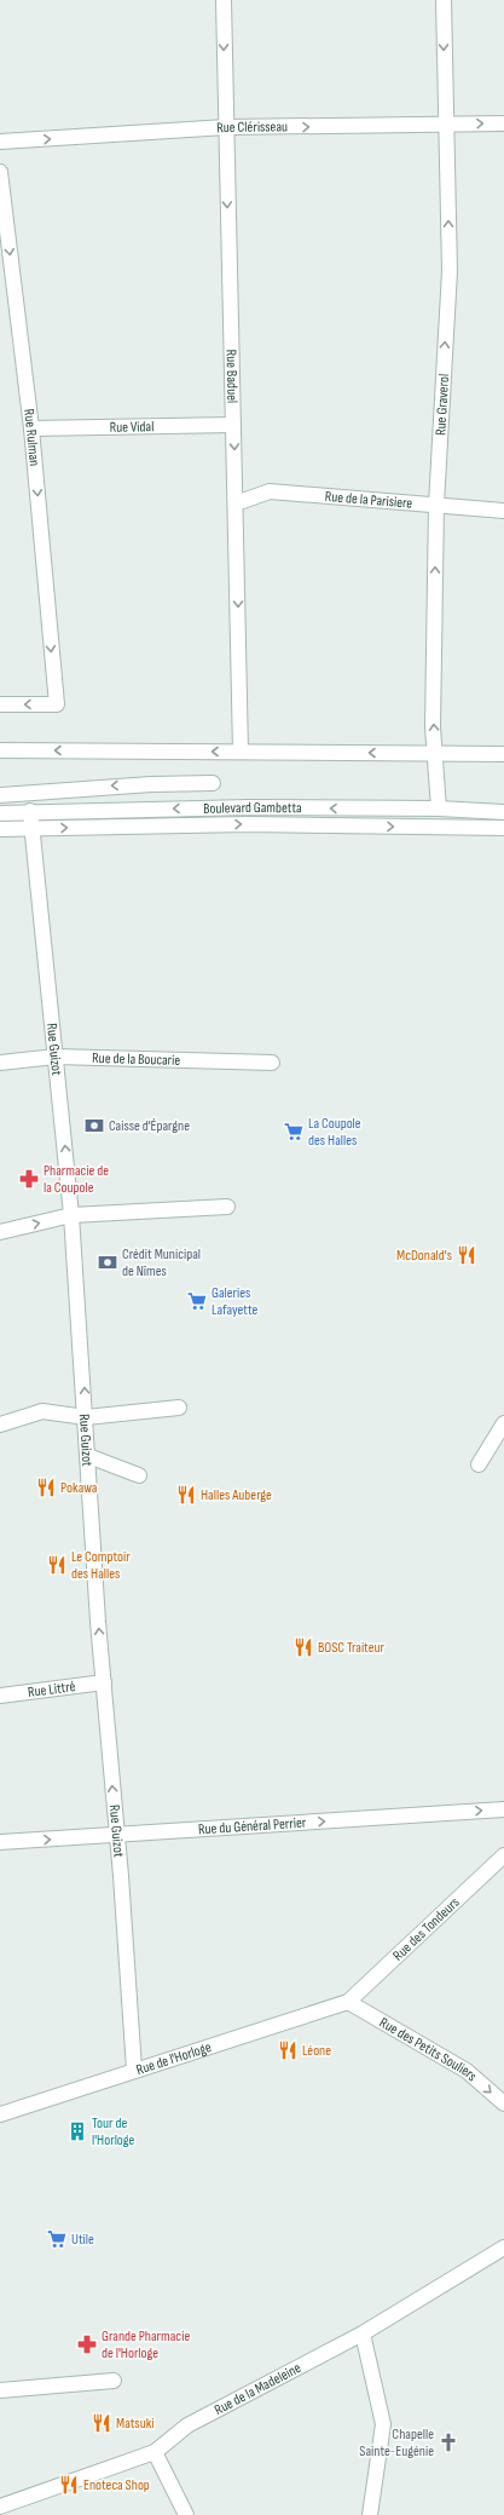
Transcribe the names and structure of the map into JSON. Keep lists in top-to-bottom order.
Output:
{
  "streets": {
    "street": [
      "Rue Clérisseau",
      "Rue Baduel",
      "Rue Graverol",
      "Rue Vidal",
      "Rue Rulman",
      "Rue de la Parisiere",
      "Boulevard Gambetta",
      "Rue Guizot",
      "Rue de la Boucarie",
      "Rue Littré",
      "Rue du Général Perrier",
      "Rue des Tondeurs",
      "Rue des Petits Souliers",
      "Rue de l'Horloge",
      "Rue de la Madeleine"
    ]
  },
  "crossings": [
    ["Rue Clérisseau", "Rue Baduel"],
    ["Rue Clérisseau", "Rue Graverol"],
    ["Rue Baduel", "Rue Vidal"],
    ["Rue Baduel", "Rue de la Parisiere"],
    ["Rue Graverol", "Rue de la Parisiere"],
    ["Rue Graverol", "Boulevard Gambetta"],
    ["Rue Vidal", "Rue Rulman"],
    ["Boulevard Gambetta", "Rue Guizot"],
    ["Rue Guizot", "Rue de la Boucarie"],
    ["Rue Guizot", "Rue Littré"],
    ["Rue Guizot", "Rue du Général Perrier"],
    ["Rue Guizot", "Rue de l'Horloge"],
    ["Rue des Tondeurs", "Rue des Petits Souliers"],
    ["Rue des Tondeurs", "Rue de l'Horloge"],
    ["Rue des Petits Souliers", "Rue de l'Horloge"]
  ],
  "one_way": [
    "Rue Clérisseau",
    "Rue Baduel",
    "Rue Rulman",
    "Rue Guizot",
    "Rue du Général Perrier",
    "Rue des Petits Souliers"
  ],
  "places": {
    "bank": ["Caisse d'Épargne", "Crédit Municipal de Nîmes"],
    "supermarket": ["La Coupole des Halles", "Galeries Lafayette", "Utile"],
    "pharmacy": ["Pharmacie de la Coupole", "Grande Pharmacie de l'Horloge"],
    "restaurant": [
      "McDonald's",
      "Pokawa",
      "Halles Auberge",
      "Le Comptoir des Halles",
      "BOSC Traiteur",
      "Léone",
      "Matsuki",
      "Enoteca Shop"
    ],
    "building": ["Tour de l'Horloge"],
    "church": ["Chapelle Sainte-Eugénie"]
  }
}
